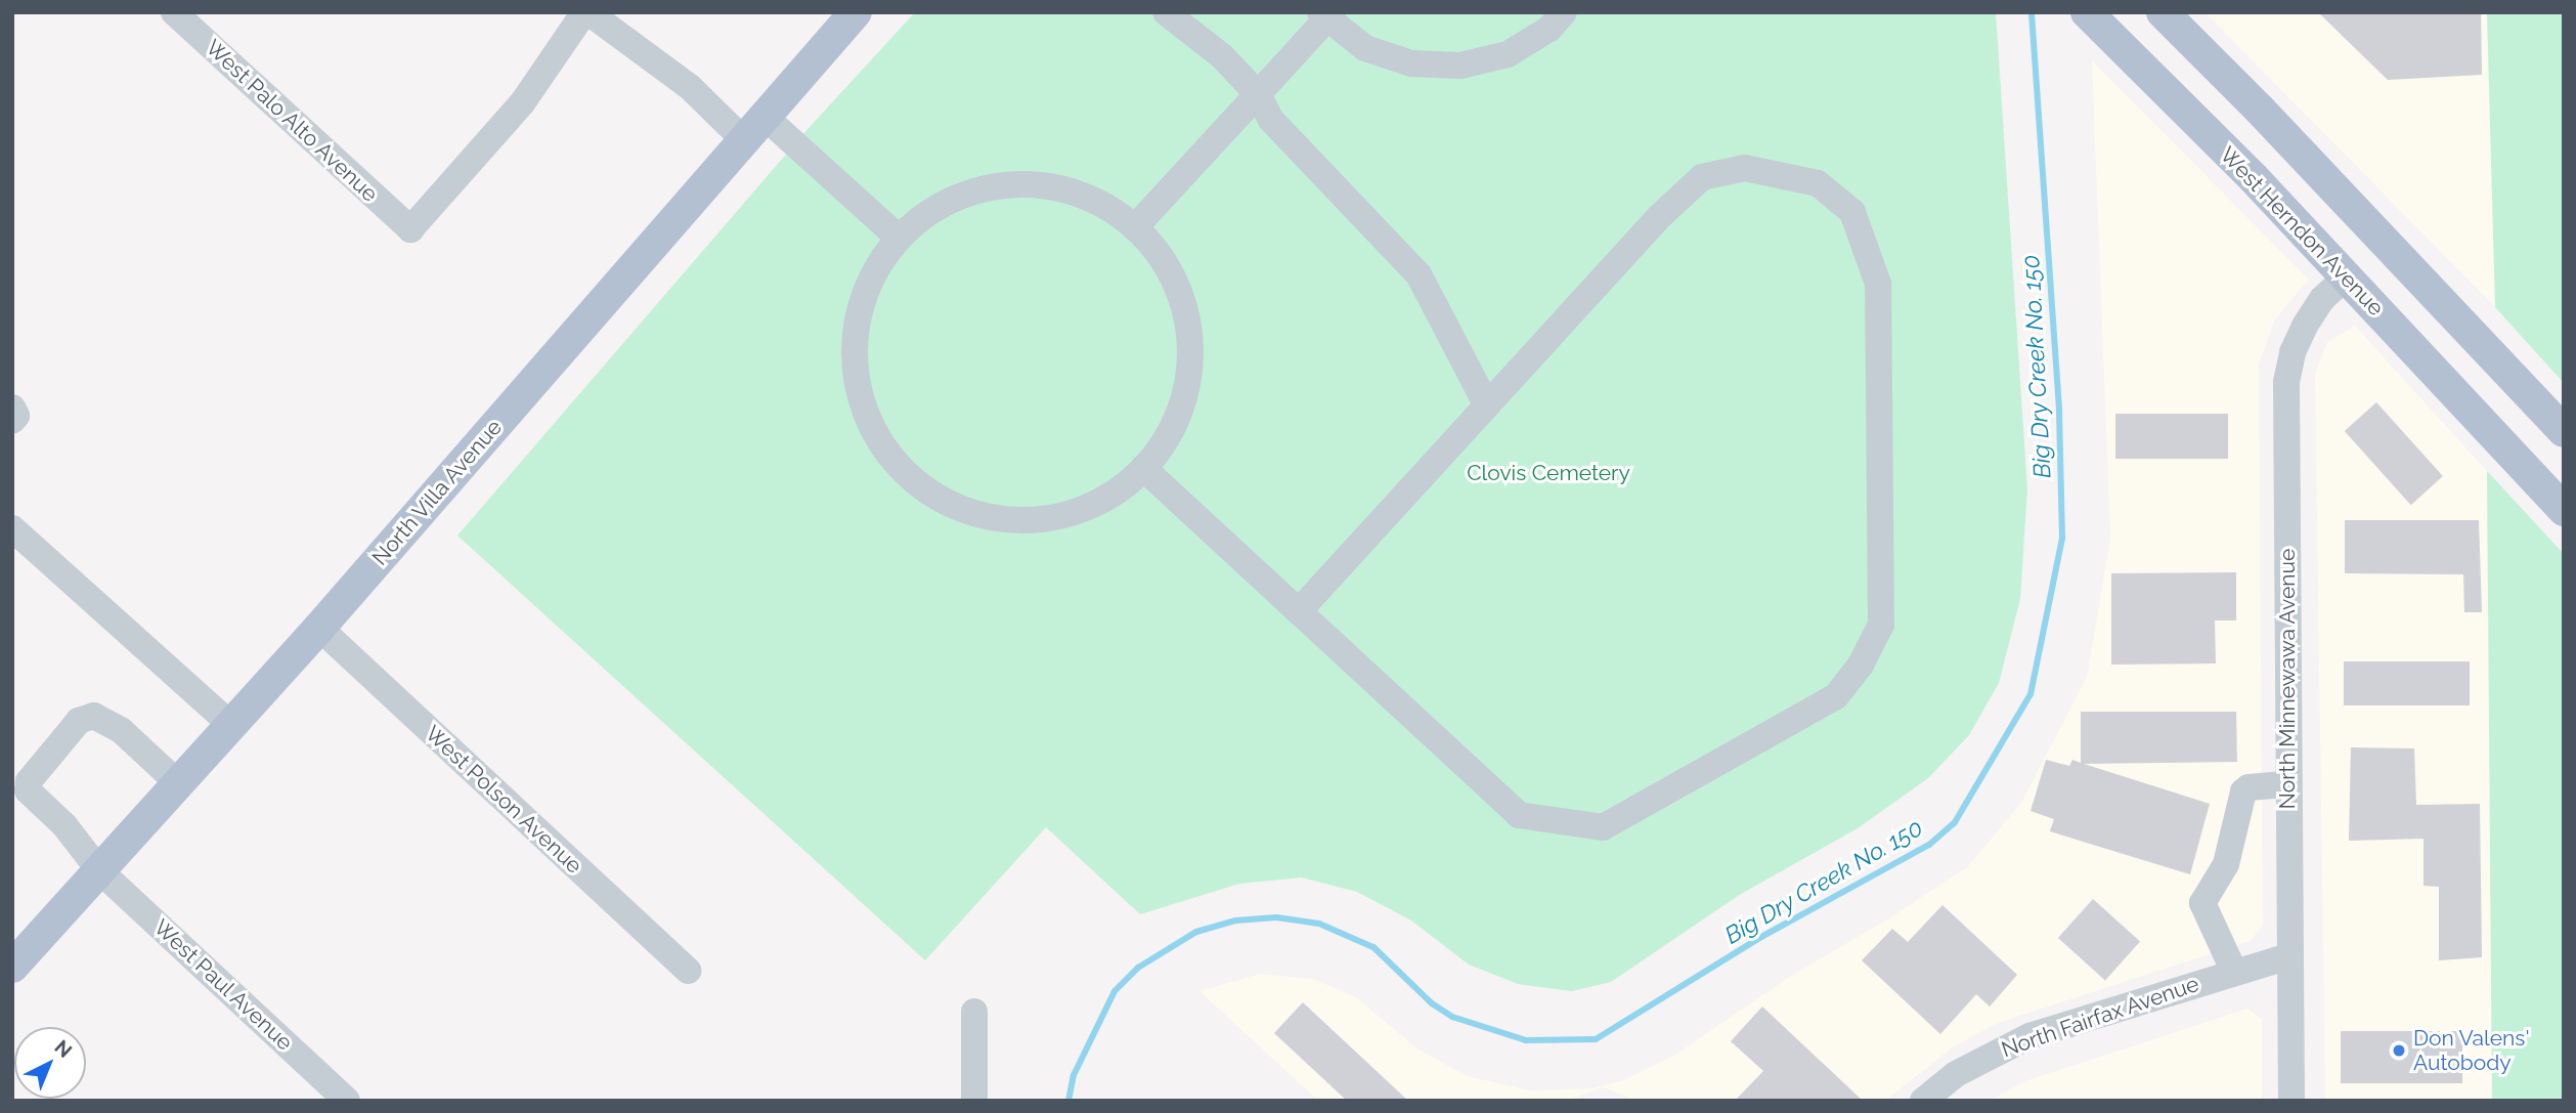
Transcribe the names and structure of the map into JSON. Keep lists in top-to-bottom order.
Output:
{
  "streets": {
    "main road": ["West Herndon Avenue", "North Villa Avenue"],
    "street": [
      "West Palo Alto Avenue",
      "North Minnewawa Avenue",
      "West Polson Avenue",
      "West Paul Avenue",
      "North Fairfax Avenue"
    ]
  },
  "crossings": [
    ["West Herndon Avenue", "North Minnewawa Avenue"],
    ["North Villa Avenue", "West Polson Avenue"],
    ["North Villa Avenue", "West Paul Avenue"],
    ["North Minnewawa Avenue", "North Fairfax Avenue"]
  ],
  "water": ["Big Dry Creek No. 150"],
  "parks": ["Clovis Cemetery"],
  "places": ["Don Valens' Autobody"],
  "north": "top right"
}
